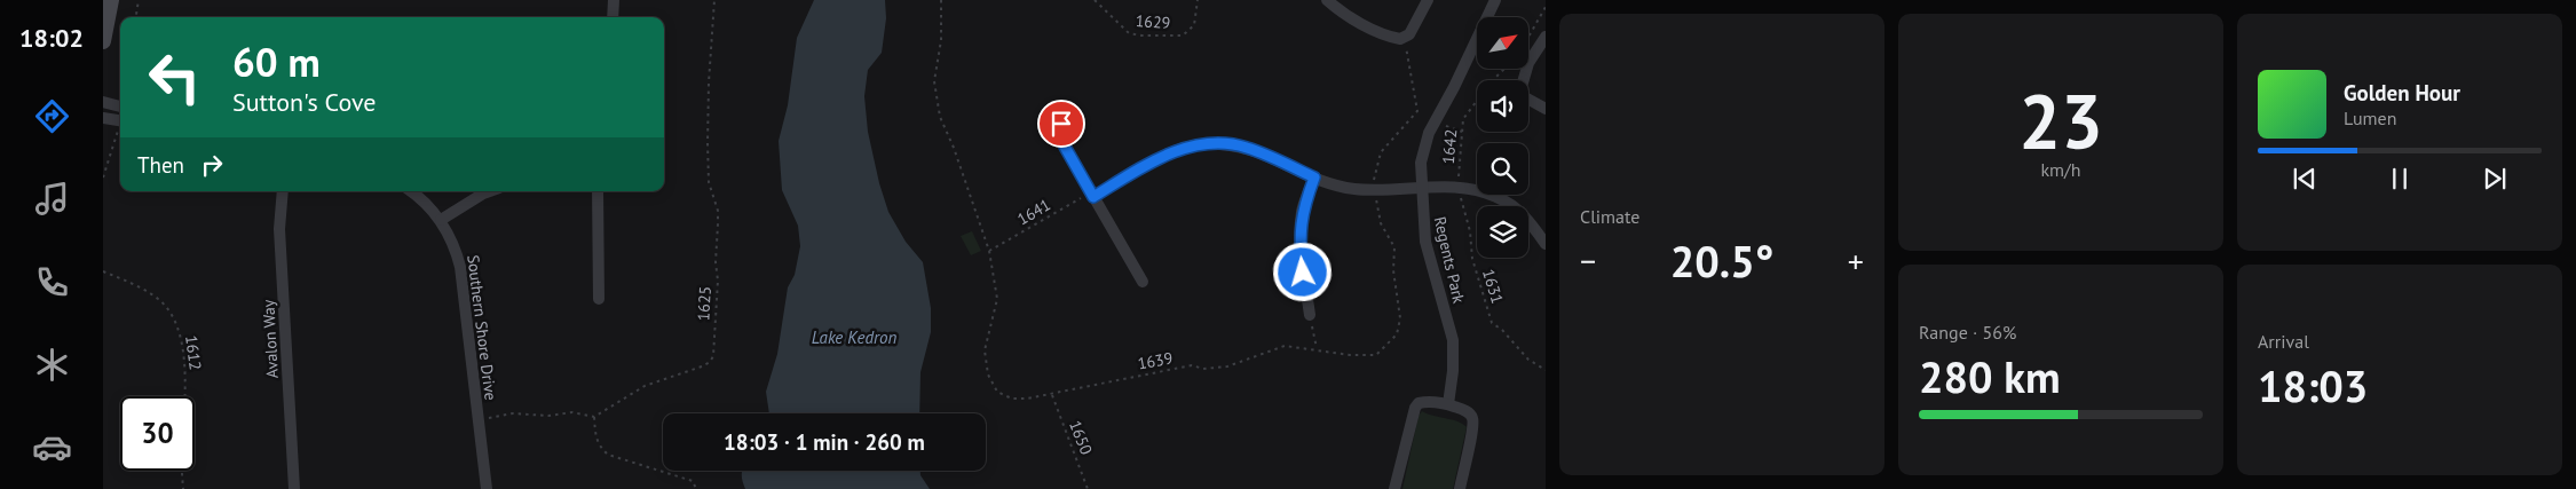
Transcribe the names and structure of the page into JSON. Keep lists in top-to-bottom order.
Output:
{
  "streets": {
    "street": ["Regents Park", "Southern Shore Drive", "Avalon Way"],
    "path": [
      "1629",
      "1642",
      "1641",
      "1631",
      "1625",
      "1612",
      "1639",
      "1650"
    ]
  },
  "crossings": [
    ["1642", "1631"],
    ["1641", "1639"],
    ["1639", "1650"]
  ],
  "water": ["Lake Kedron"],
  "north": "top right",
  "page": {
    "tabs": "18:02",
    "tile": [
      "Climate",
      ["23", "km/h"],
      ["Range · 56%", "280 km"],
      ["Arrival", "18:03"]
    ],
    "turn": ["60 m", "Sutton's Cove"],
    "song": ["Golden Hour", "Lumen"],
    "then": "Then",
    "heat": ["−", "20.5°", "+"],
    "limit": "30",
    "trip": "18:03 · 1 min · 260 m"
  }
}
